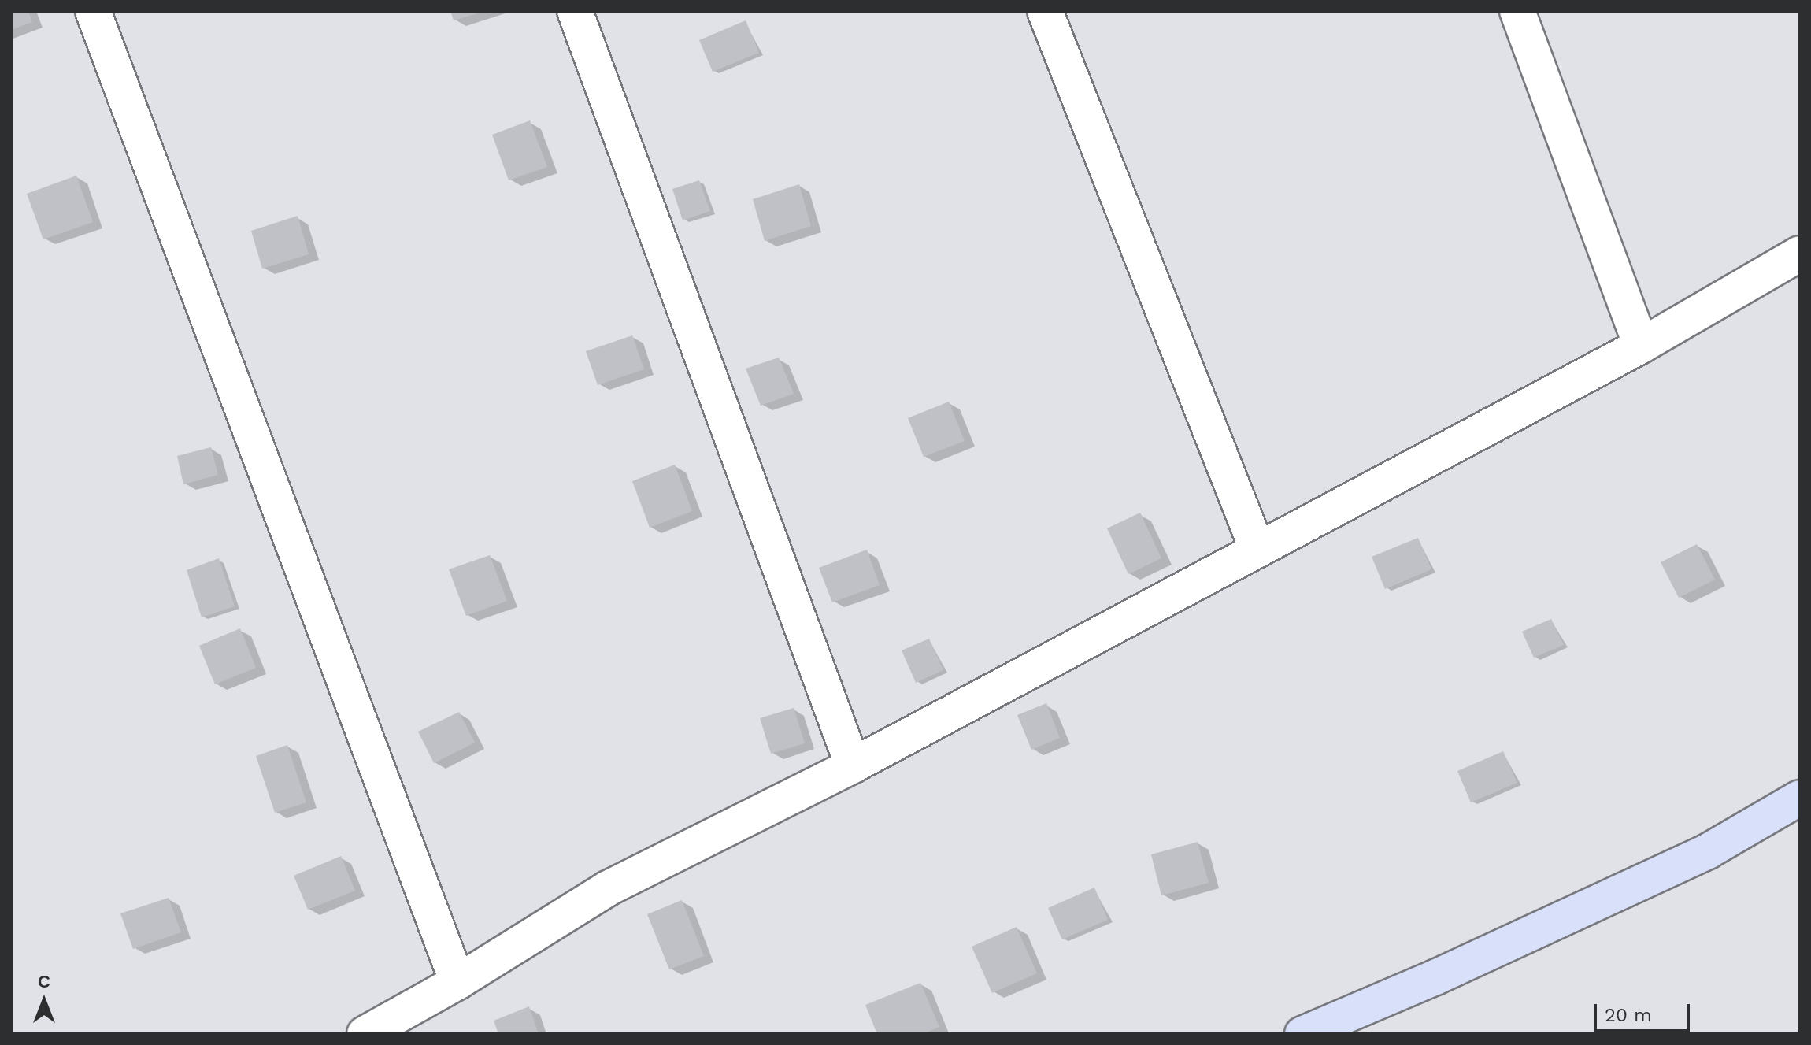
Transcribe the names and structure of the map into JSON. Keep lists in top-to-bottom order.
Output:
{
  "scale_bar": "20 m",
  "north": "top"
}
